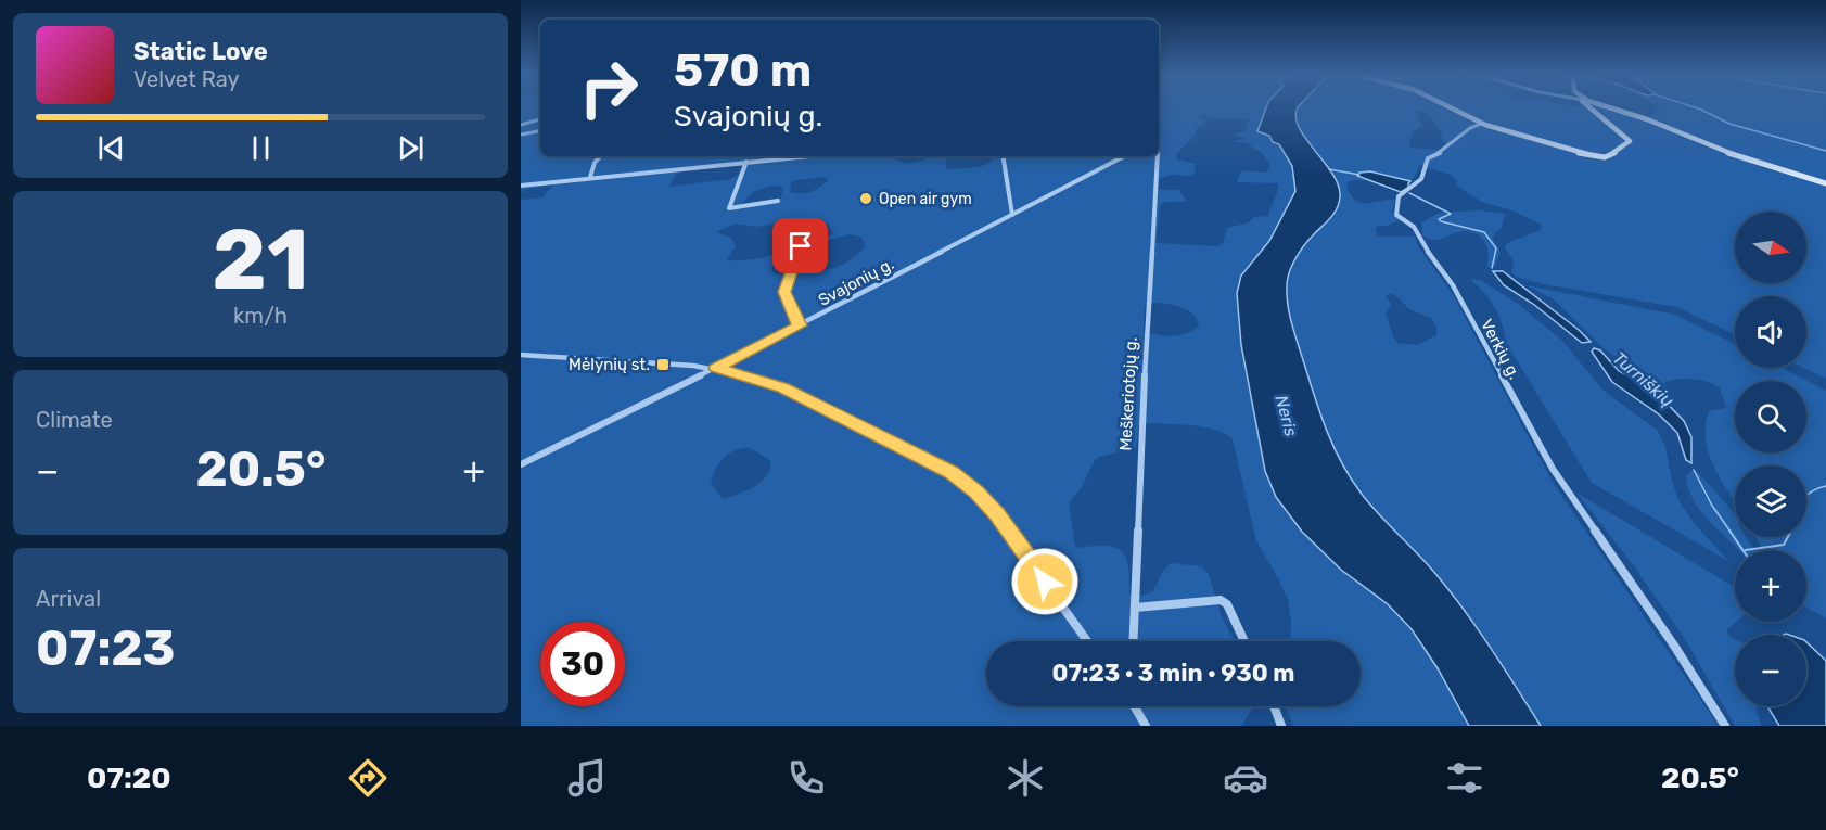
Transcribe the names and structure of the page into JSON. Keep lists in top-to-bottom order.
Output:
{
  "streets": {
    "street": ["Svajonių g.", "Verkių g.", "Meškeriotojų g."]
  },
  "water": ["Turniškių", "Neris"],
  "places": {
    "other": ["Open air gym"],
    "transit": ["Mėlynių st."]
  },
  "north": "right",
  "page": {
    "turn": ["570 m", "Svajonių g."],
    "song": ["Static Love", "Velvet Ray"],
    "tile": [
      ["21", "km/h"],
      "Climate",
      ["Arrival", "07:23"]
    ],
    "map_buttons": ["+", "−"],
    "heat": ["−", "20.5°", "+"],
    "limit": "30",
    "trip": "07:23 · 3 min · 930 m",
    "tabs": ["07:20", "20.5°"]
  }
}
